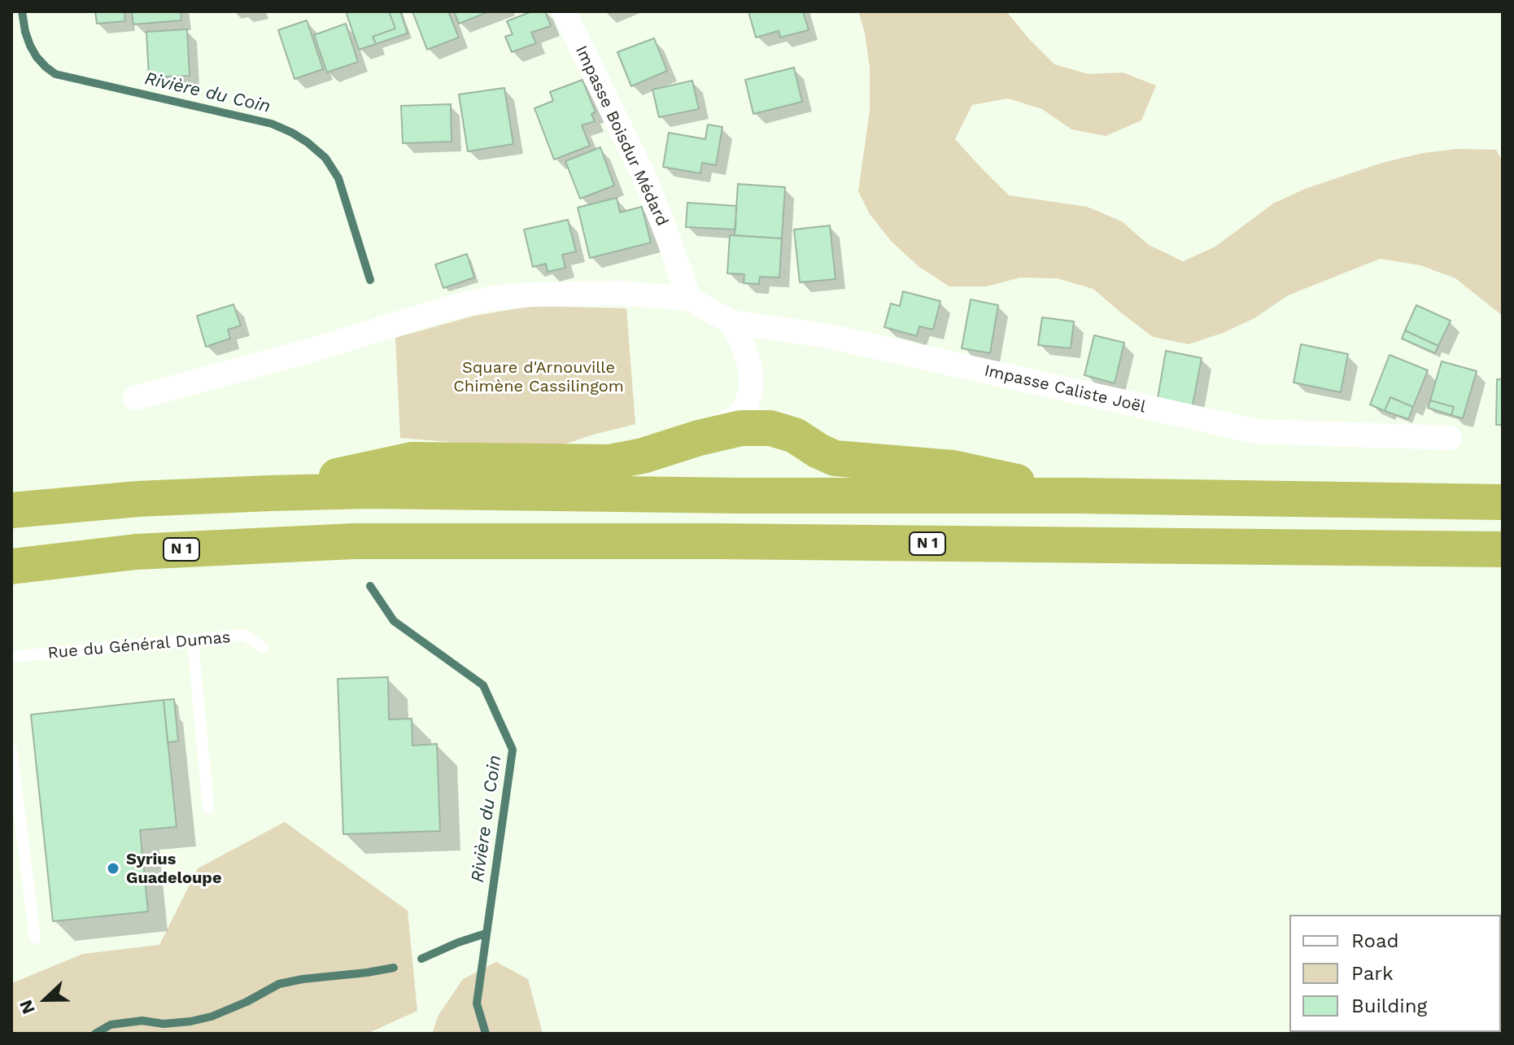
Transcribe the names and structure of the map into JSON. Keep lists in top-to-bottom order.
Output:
{
  "streets": {
    "highway": ["N 1"],
    "street": ["Impasse Boisdur Médard", "Impasse Caliste Joël"],
    "lane": ["Rue du Général Dumas"]
  },
  "crossings": [
    ["Impasse Boisdur Médard", "Impasse Caliste Joël"]
  ],
  "water": ["Rivière du Coin"],
  "parks": ["Square d'Arnouville Chimène Cassilingom"],
  "places": ["Syrius Guadeloupe"],
  "legend": ["Road", "Park", "Building"],
  "north": "left"
}
